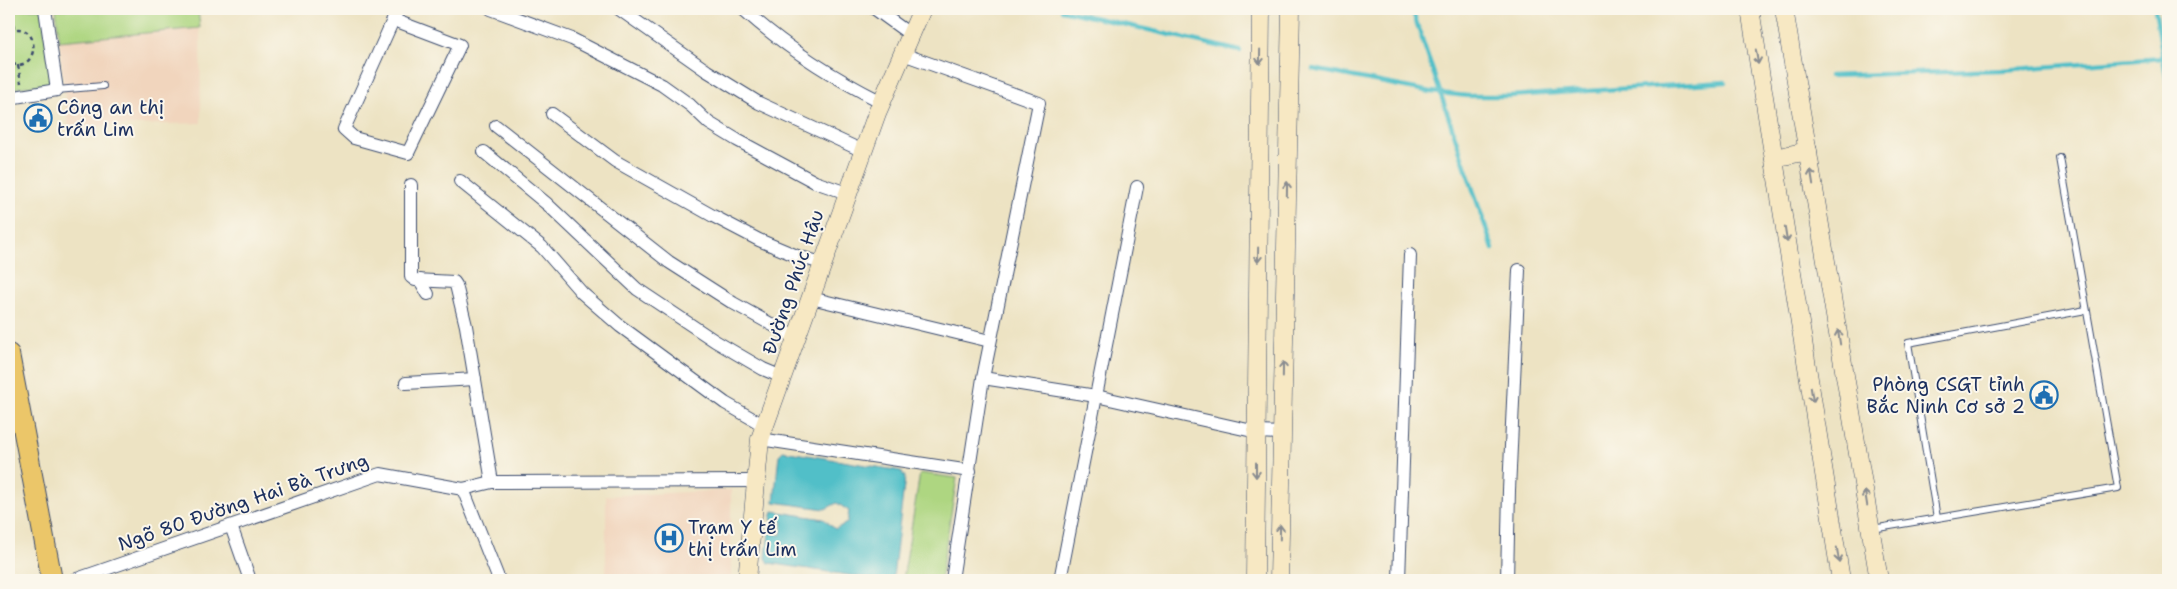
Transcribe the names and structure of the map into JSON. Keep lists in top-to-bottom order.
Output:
{
  "streets": {
    "street": ["Đường Phúc Hậu", "Ngõ 80 Đường Hai Bà Trưng"]
  },
  "crossings": [
    ["Đường Phúc Hậu", "Ngõ 80 Đường Hai Bà Trưng"]
  ],
  "places": {
    "public building": ["Công an thị trấn Lim", "Phòng CSGT tỉnh Bắc Ninh Cơ sở 2"],
    "hospital": ["Trạm Y tế thị trấn Lim"]
  }
}
